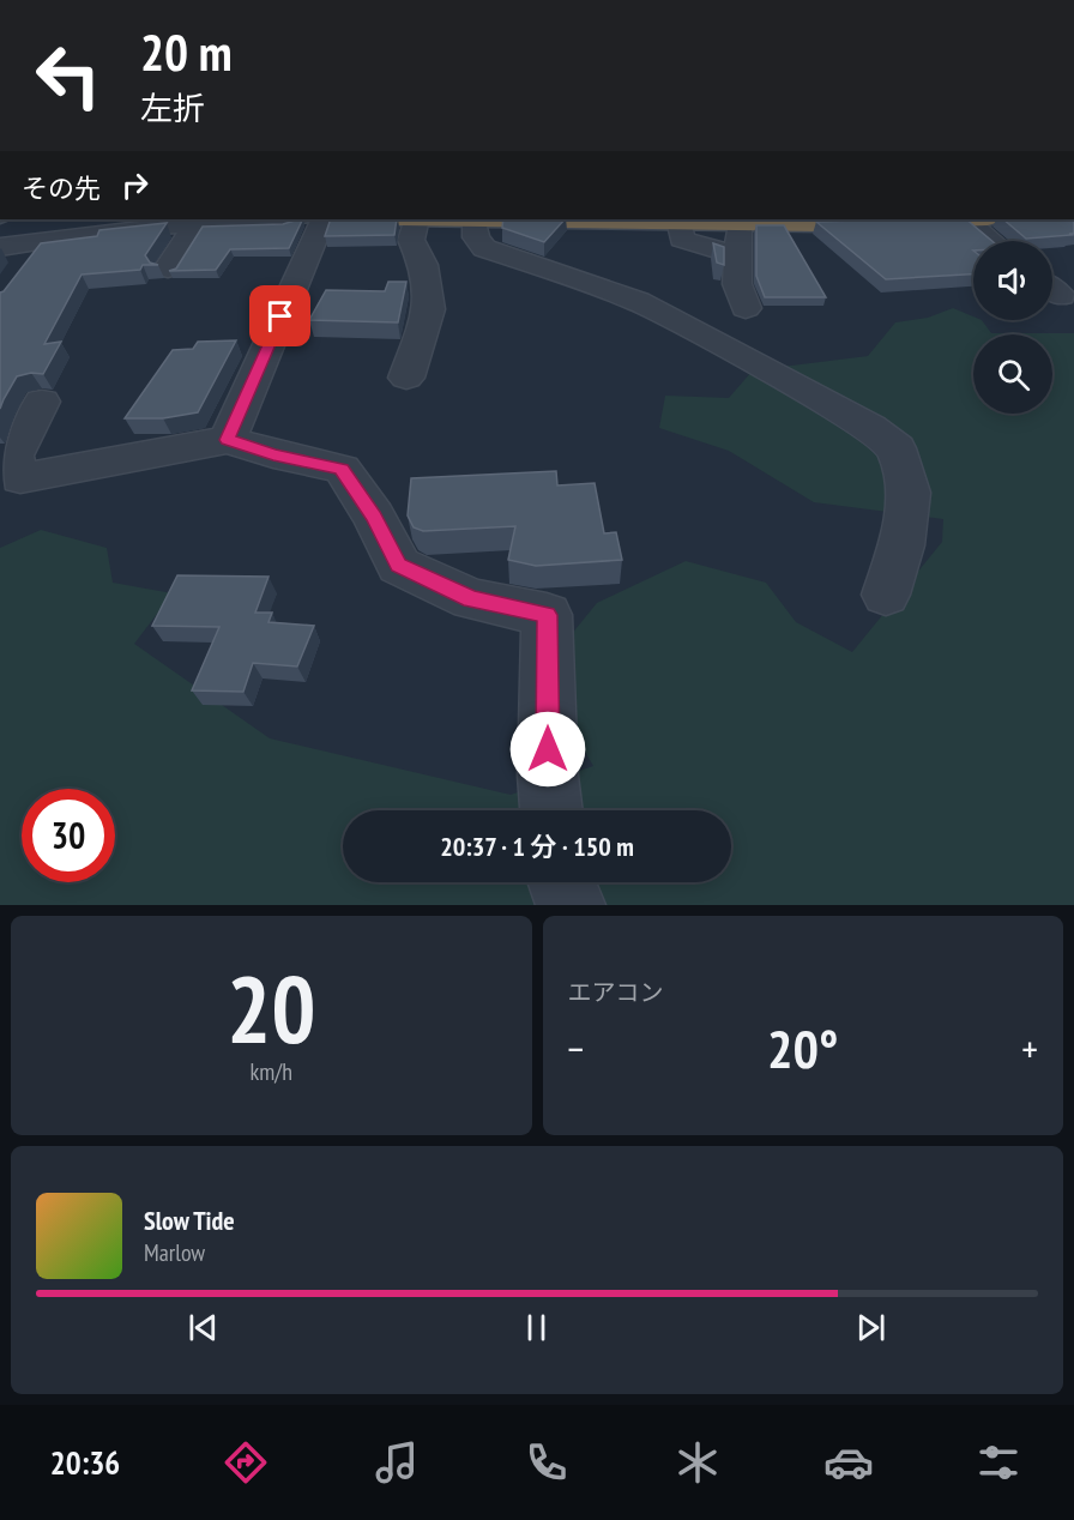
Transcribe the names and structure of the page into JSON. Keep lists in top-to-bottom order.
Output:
{
  "page": {
    "turn": ["20 m", "左折"],
    "then": "その先",
    "limit": "30",
    "trip": "20:37 · 1 分 · 150 m",
    "tile": [
      ["20", "km/h"],
      "エアコン"
    ],
    "heat": ["−", "20°", "+"],
    "song": ["Slow Tide", "Marlow"],
    "tabs": "20:36"
  }
}
